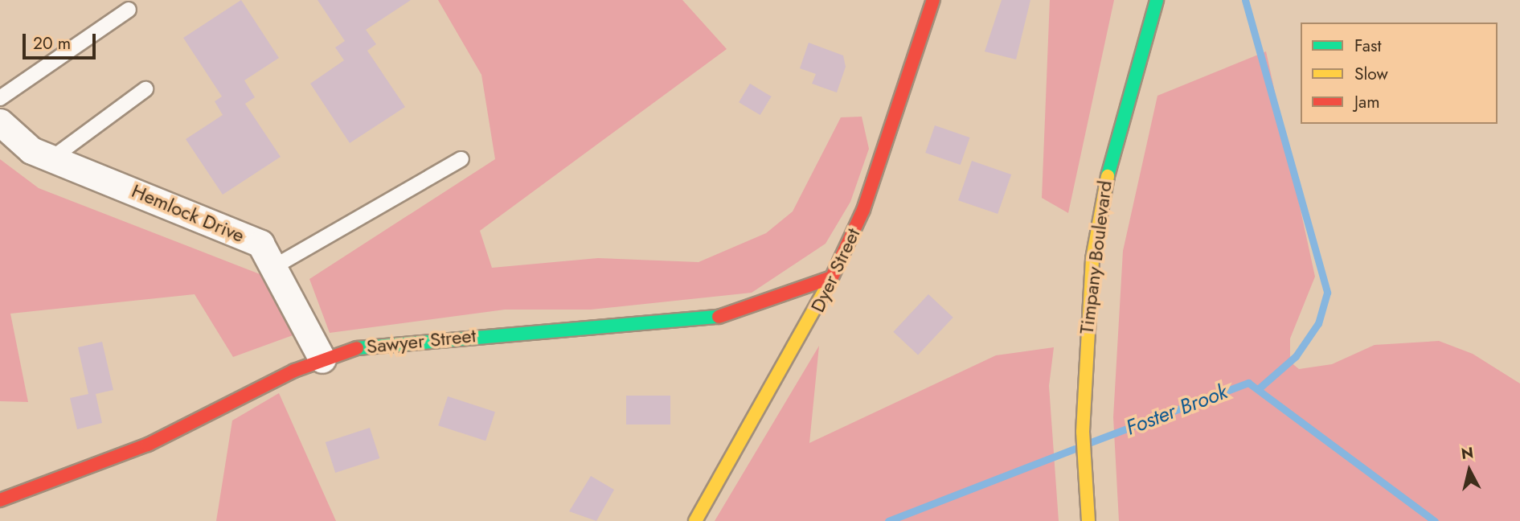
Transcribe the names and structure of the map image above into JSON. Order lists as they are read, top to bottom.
{
  "streets": {
    "street": [
      "Hemlock Drive",
      "Timpany Boulevard",
      "Dyer Street",
      "Sawyer Street"
    ]
  },
  "crossings": [
    ["Hemlock Drive", "Sawyer Street"],
    ["Dyer Street", "Sawyer Street"]
  ],
  "water": ["Foster Brook"],
  "legend": ["Fast", "Slow", "Jam"],
  "scale_bar": "20 m",
  "north": "top"
}
